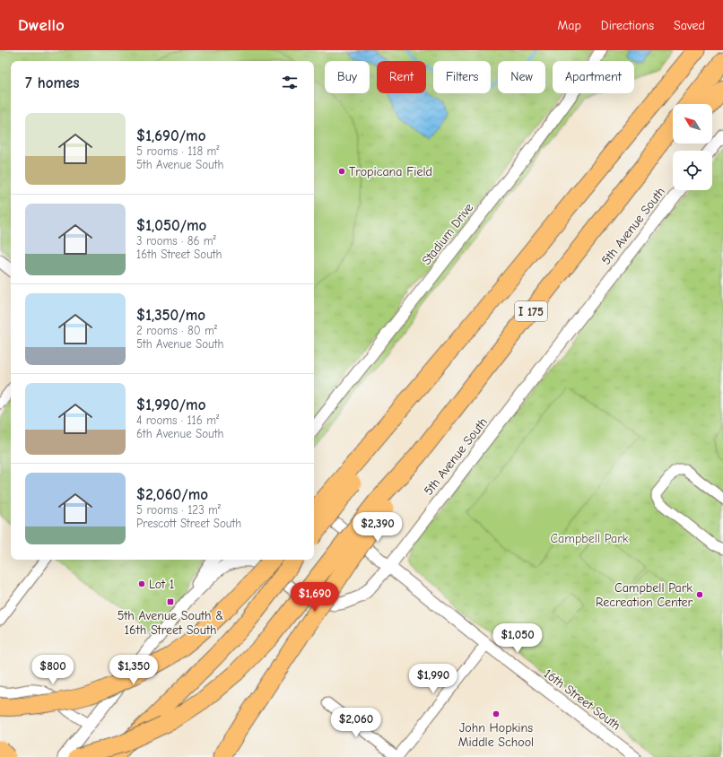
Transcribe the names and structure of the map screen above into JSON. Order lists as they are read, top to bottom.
{
  "streets": {
    "highway": ["I 175"],
    "street": ["5th Avenue South", "Stadium Drive", "16th Street South"]
  },
  "crossings": [
    ["5th Avenue South", "16th Street South"]
  ],
  "parks": ["Campbell Park"],
  "places": {
    "other": [
      "Tropicana Field",
      "Lot 1",
      "Campbell Park Recreation Center",
      "John Hopkins Middle School"
    ],
    "transit": ["5th Avenue South & 16th Street South"]
  },
  "north": "top left",
  "page": {
    "header": "Dwello",
    "nav": ["Map", "Directions", "Saved"],
    "chip": [
      "Buy",
      "Rent",
      "Filters",
      "New",
      "Apartment"
    ],
    "heading": "7 homes",
    "list": [
      {
        "name": "$1,690/mo",
        "note": "5 rooms · 118 m² · 5th Avenue South"
      },
      {
        "name": "$1,050/mo",
        "note": "3 rooms · 86 m² · 16th Street South"
      },
      {
        "name": "$1,350/mo",
        "note": "2 rooms · 80 m² · 5th Avenue South"
      },
      {
        "name": "$1,990/mo",
        "note": "4 rooms · 116 m² · 6th Avenue South"
      },
      {
        "name": "$2,060/mo",
        "note": "5 rooms · 123 m² · Prescott Street South"
      }
    ],
    "price": [
      "$2,390",
      "$1,690",
      "$1,050",
      "$800",
      "$1,350",
      "$1,990",
      "$2,060"
    ]
  }
}
